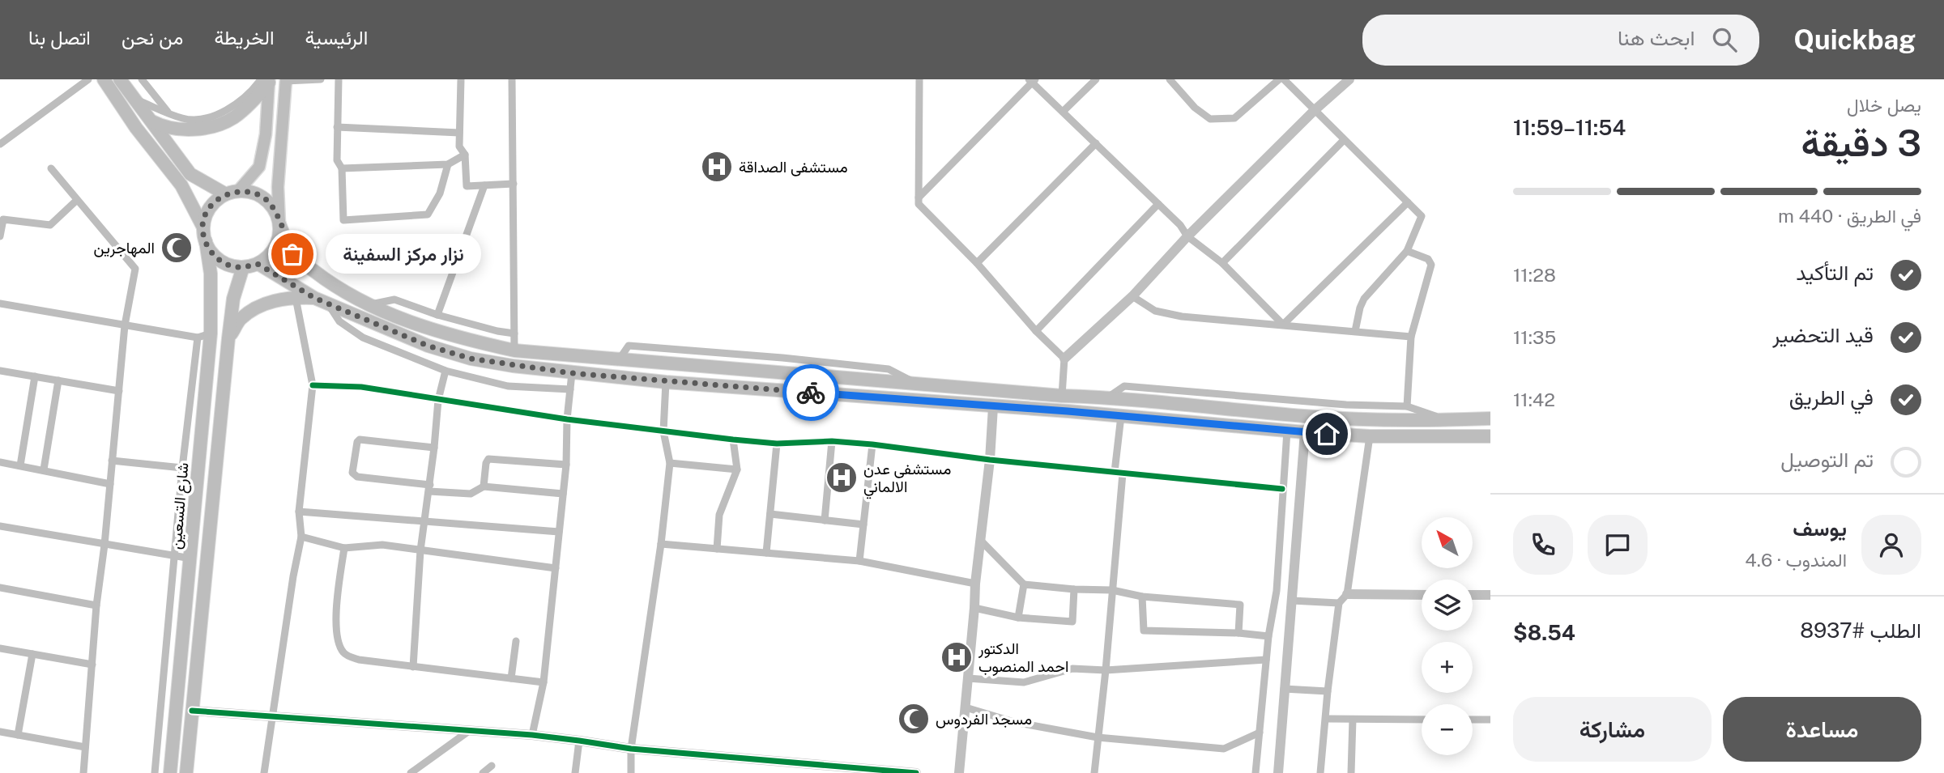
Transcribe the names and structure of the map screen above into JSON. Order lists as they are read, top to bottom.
{
  "streets": {
    "highway": ["شارع التسعين"]
  },
  "places": {
    "hospital": ["مستشفى الصداقة", "مستشفى عدن الالماني", "الدكتور احمد المنصوب"],
    "mosque": ["المهاجرين", "مسجد الفردوس"],
    "other": ["نزار مركز السفينة"]
  },
  "north": "top left",
  "page": {
    "header": "Quickbag",
    "search": "ابحث هنا",
    "nav": [
      "الرئيسية",
      "الخريطة",
      "من نحن",
      "اتصل بنا"
    ],
    "heading": ["3 دقيقة", "يصل خلال", "11:54–11:59"],
    "panel": [
      "يوسف",
      "المندوب · 4.6",
      "الطلب #8937",
      "$8.54"
    ],
    "bar": "في الطريق · 440 m",
    "bubble": "نزار مركز السفينة",
    "list": [
      ["تم التأكيد", "11:28"],
      ["قيد التحضير", "11:35"],
      ["في الطريق", "11:42"],
      "تم التوصيل"
    ],
    "map_buttons": ["+", "−"],
    "buttons": ["مساعدة", "مشاركة"]
  }
}
